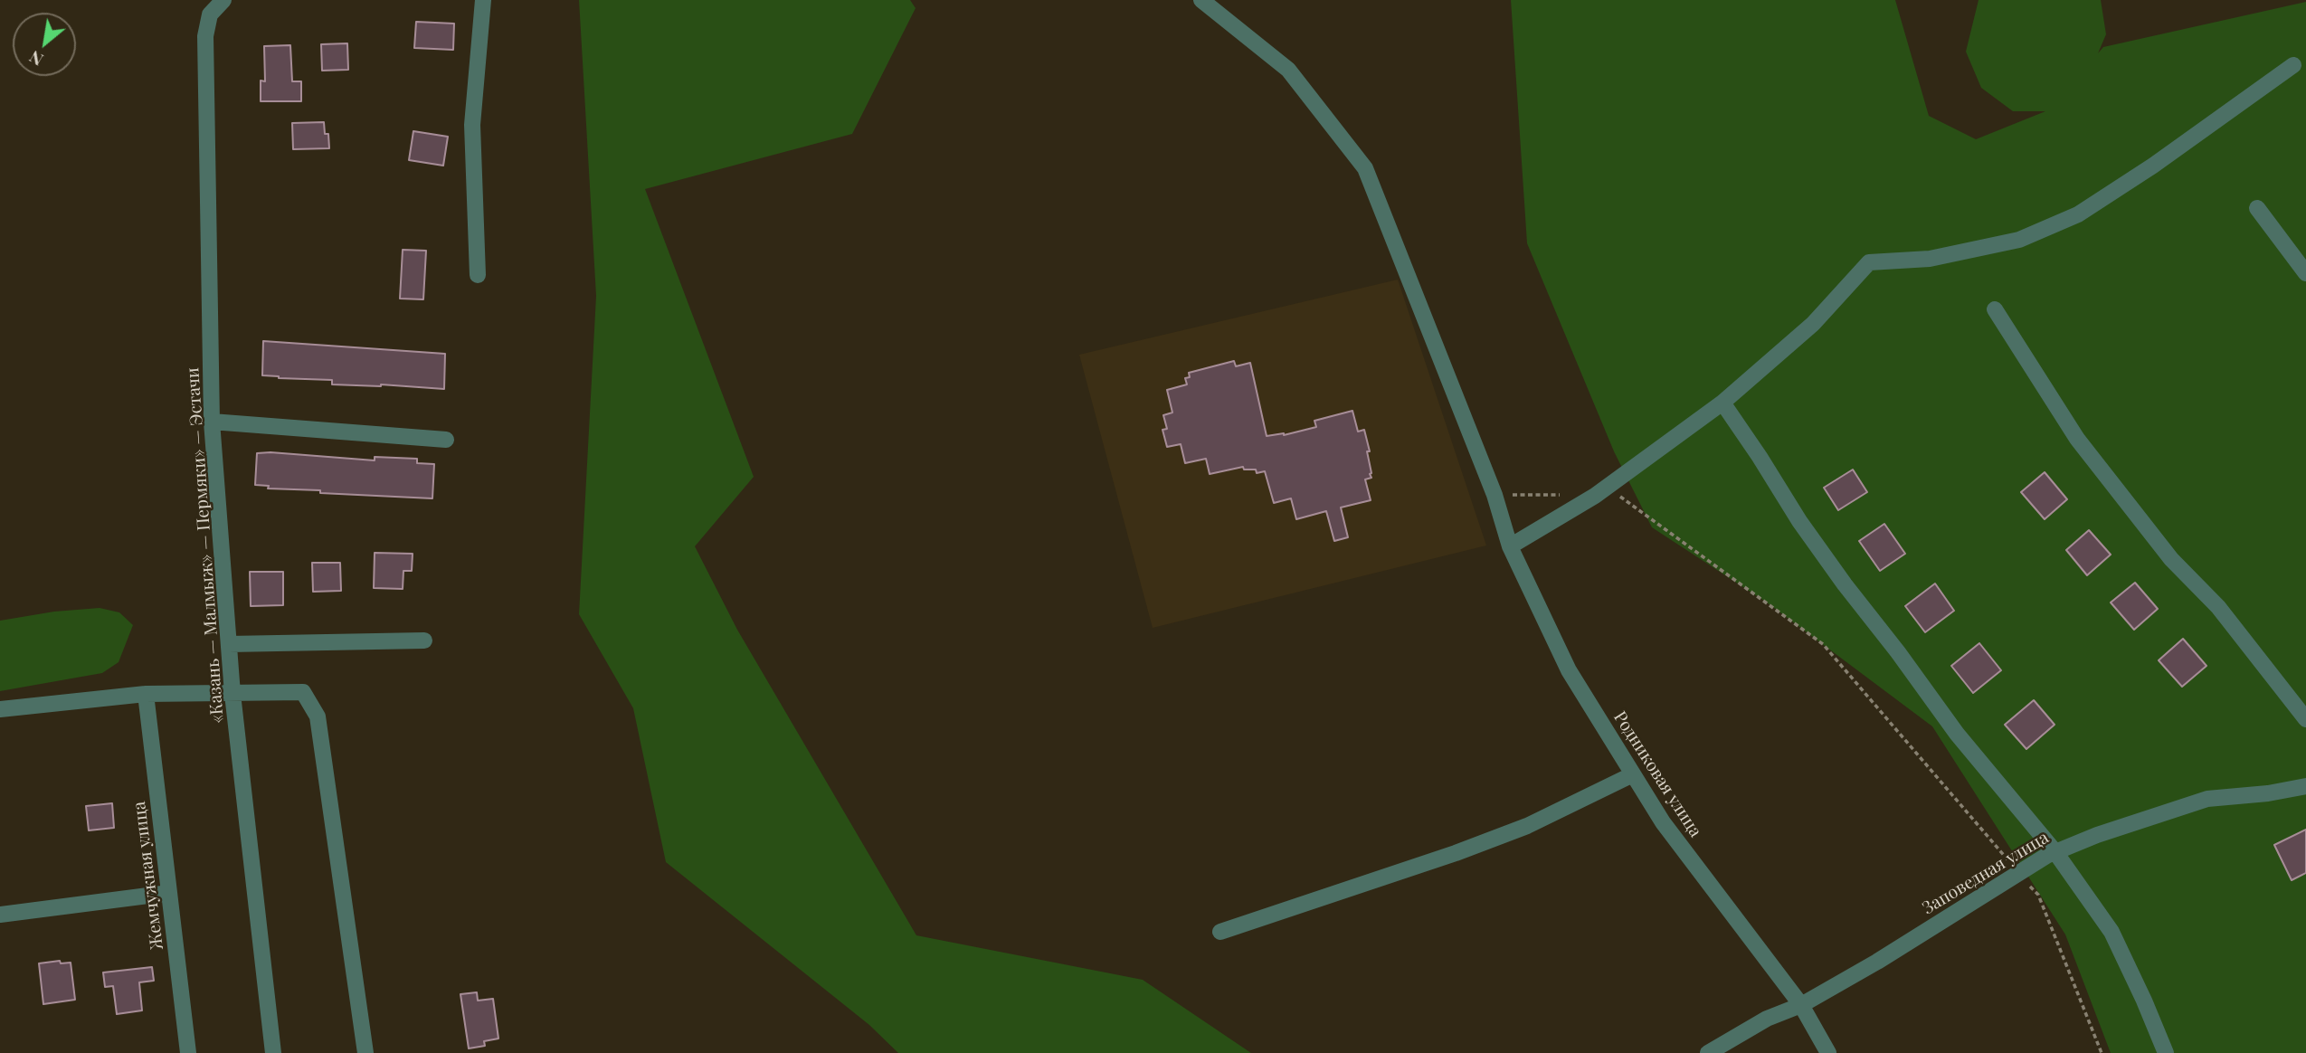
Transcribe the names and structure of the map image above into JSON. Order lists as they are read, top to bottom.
{
  "streets": {
    "street": [
      "«Казань — Малмыж» — Пермяки» — Эстачи",
      "Родниковая улица",
      "Заповедная улица",
      "Жемчужная улица"
    ]
  },
  "crossings": [
    ["Родниковая улица", "Заповедная улица"]
  ],
  "north": "bottom left"
}
